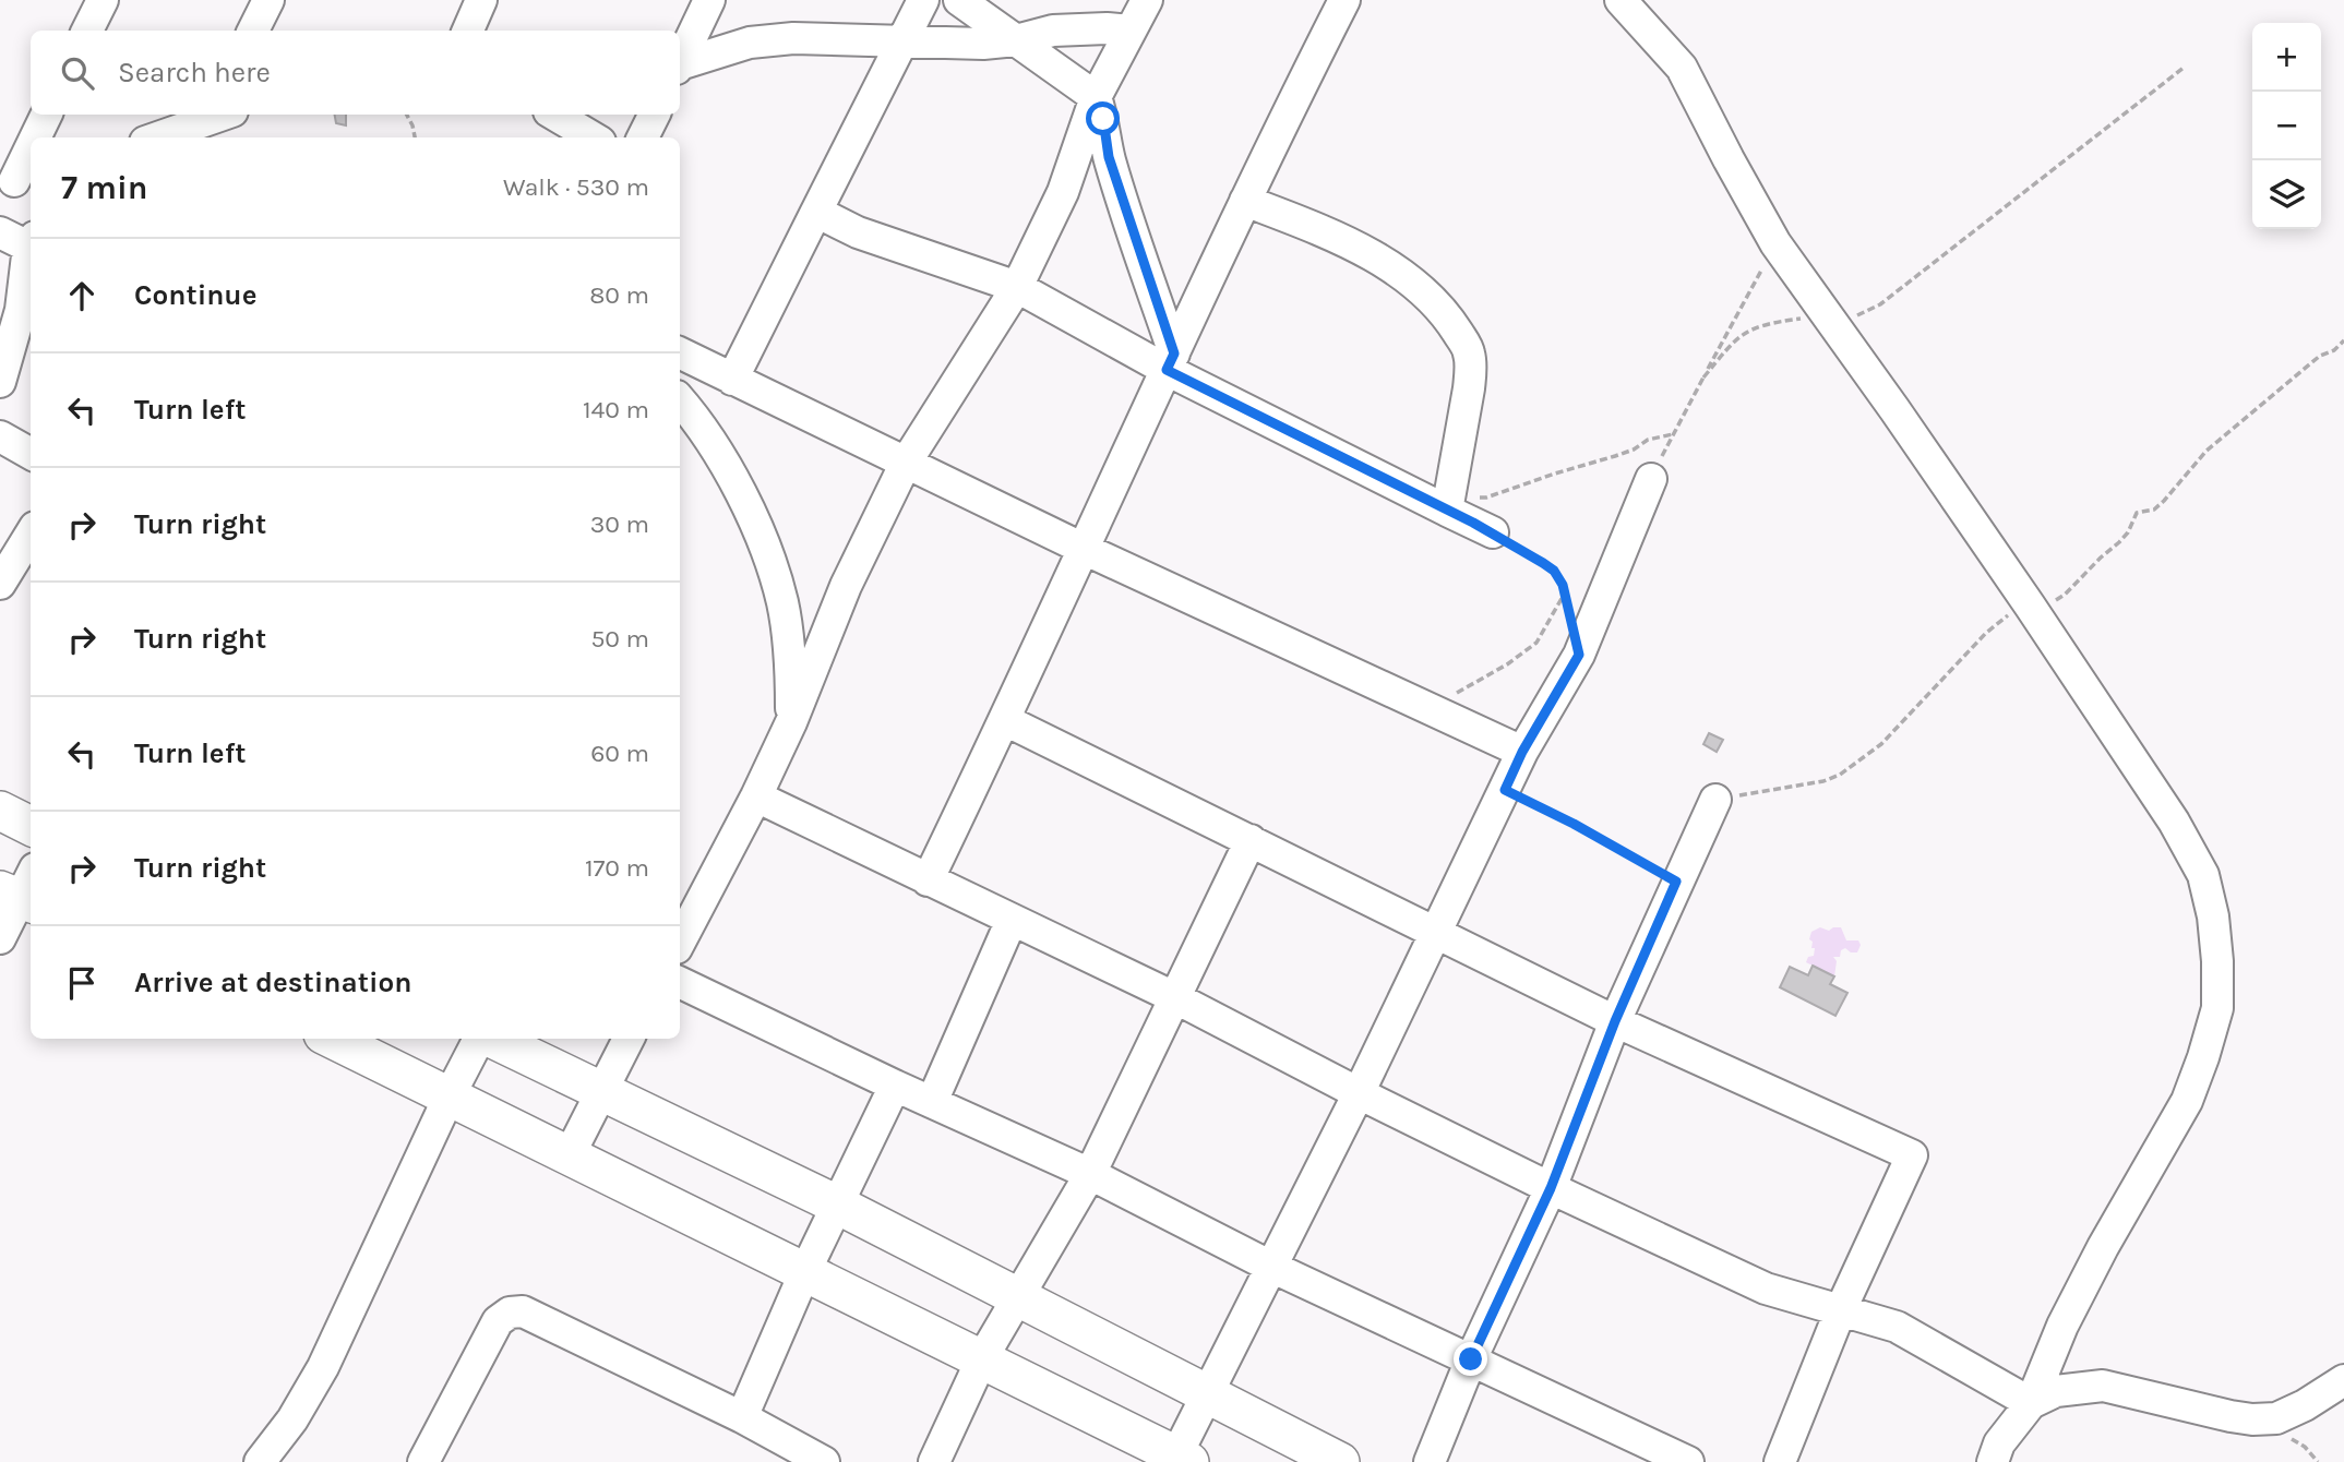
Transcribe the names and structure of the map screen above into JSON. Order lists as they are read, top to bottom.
{
  "page": {
    "map_buttons": ["+", "−"],
    "search": "Search here",
    "heading": ["7 min", "Walk · 530 m"],
    "list": [
      ["Continue", "80 m"],
      ["Turn left", "140 m"],
      ["Turn right", "30 m"],
      ["Turn right", "50 m"],
      ["Turn left", "60 m"],
      ["Turn right", "170 m"],
      "Arrive at destination"
    ]
  }
}
